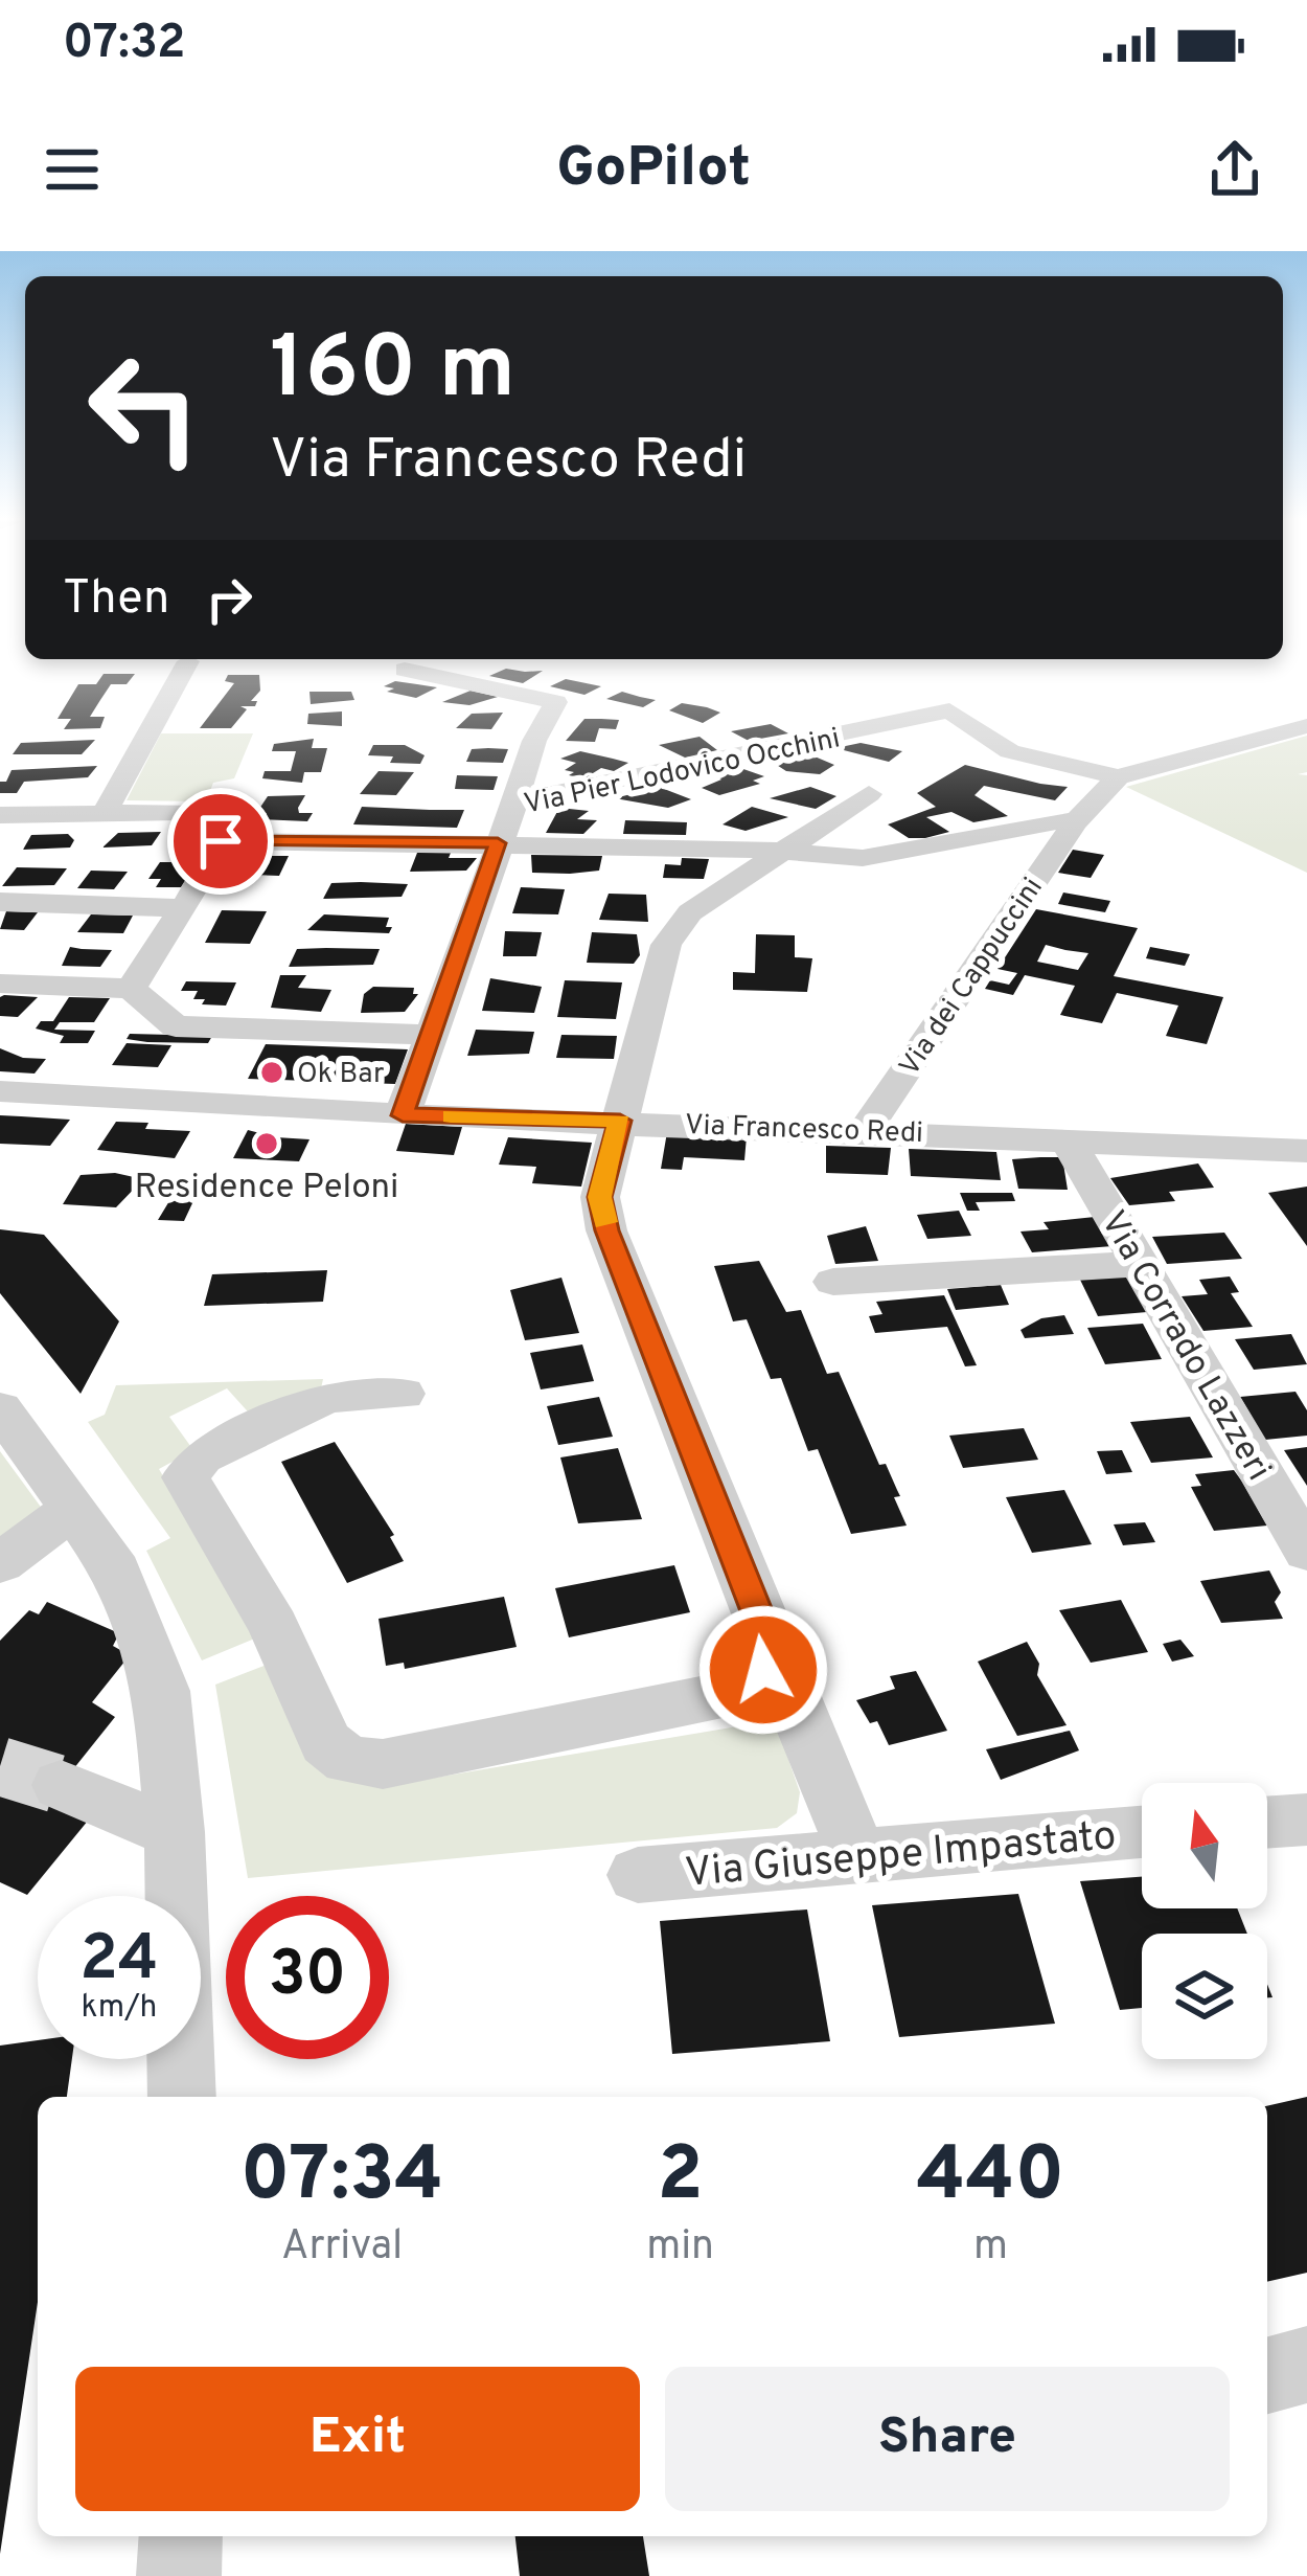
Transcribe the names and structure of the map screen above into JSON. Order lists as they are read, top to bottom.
{
  "streets": {
    "street": [
      "Via Pier Lodovico Occhini",
      "Via dei Cappuccini",
      "Via Francesco Redi",
      "Via Corrado Lazzeri",
      "Via Giuseppe Impastato"
    ]
  },
  "crossings": [
    ["Via Pier Lodovico Occhini", "Via dei Cappuccini"],
    ["Via Pier Lodovico Occhini", "Via Francesco Redi"],
    ["Via dei Cappuccini", "Via Francesco Redi"],
    ["Via Francesco Redi", "Via Corrado Lazzeri"]
  ],
  "places": ["Ok Bar", "Residence Peloni"],
  "north": "top",
  "page": {
    "status": "07:32",
    "header": "GoPilot",
    "turn": ["160 m", "Via Francesco Redi"],
    "then": "Then",
    "speed": "24 km/h",
    "limit": "30",
    "eta": [
      "07:34",
      "Arrival",
      "2",
      "min",
      "440",
      "m"
    ],
    "buttons": ["Exit", "Share"]
  }
}
